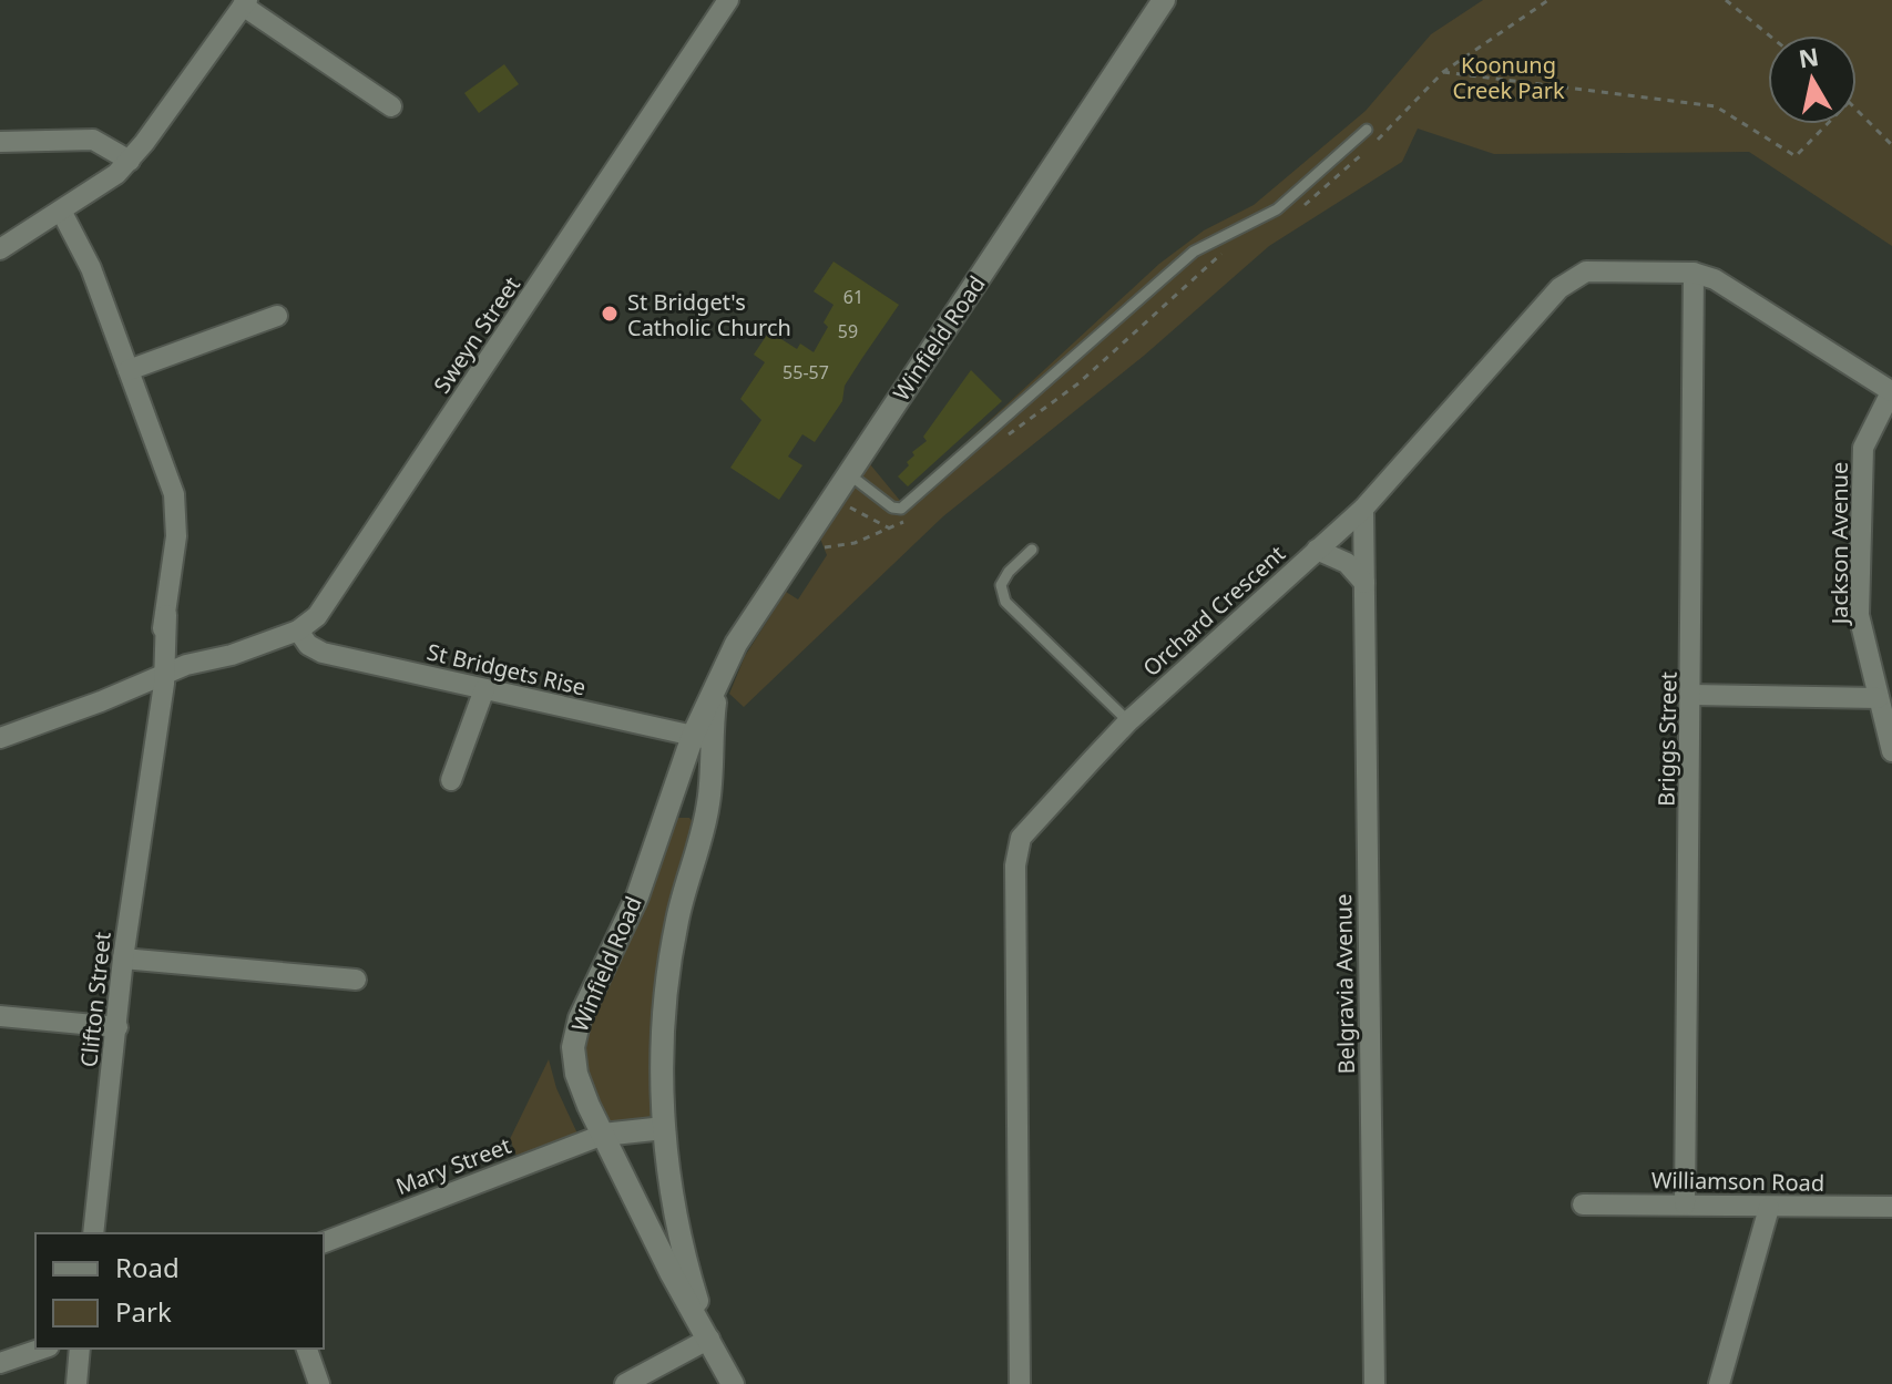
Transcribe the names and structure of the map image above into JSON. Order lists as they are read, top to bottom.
{
  "streets": {
    "street": [
      "Sweyn Street",
      "Winfield Road",
      "Jackson Avenue",
      "Orchard Crescent",
      "St Bridgets Rise",
      "Briggs Street",
      "Belgravia Avenue",
      "Clifton Street",
      "Mary Street",
      "Williamson Road"
    ]
  },
  "crossings": [
    ["Sweyn Street", "St Bridgets Rise"],
    ["Sweyn Street", "Clifton Street"],
    ["Winfield Road", "St Bridgets Rise"],
    ["Winfield Road", "Mary Street"],
    ["Jackson Avenue", "Orchard Crescent"],
    ["Orchard Crescent", "Briggs Street"],
    ["Orchard Crescent", "Belgravia Avenue"],
    ["Briggs Street", "Williamson Road"]
  ],
  "parks": ["Koonung Creek Park"],
  "places": ["St Bridget's Catholic Church"],
  "house_numbers": ["61", "59", "55-57"],
  "legend": ["Road", "Park"],
  "north": "top"
}
